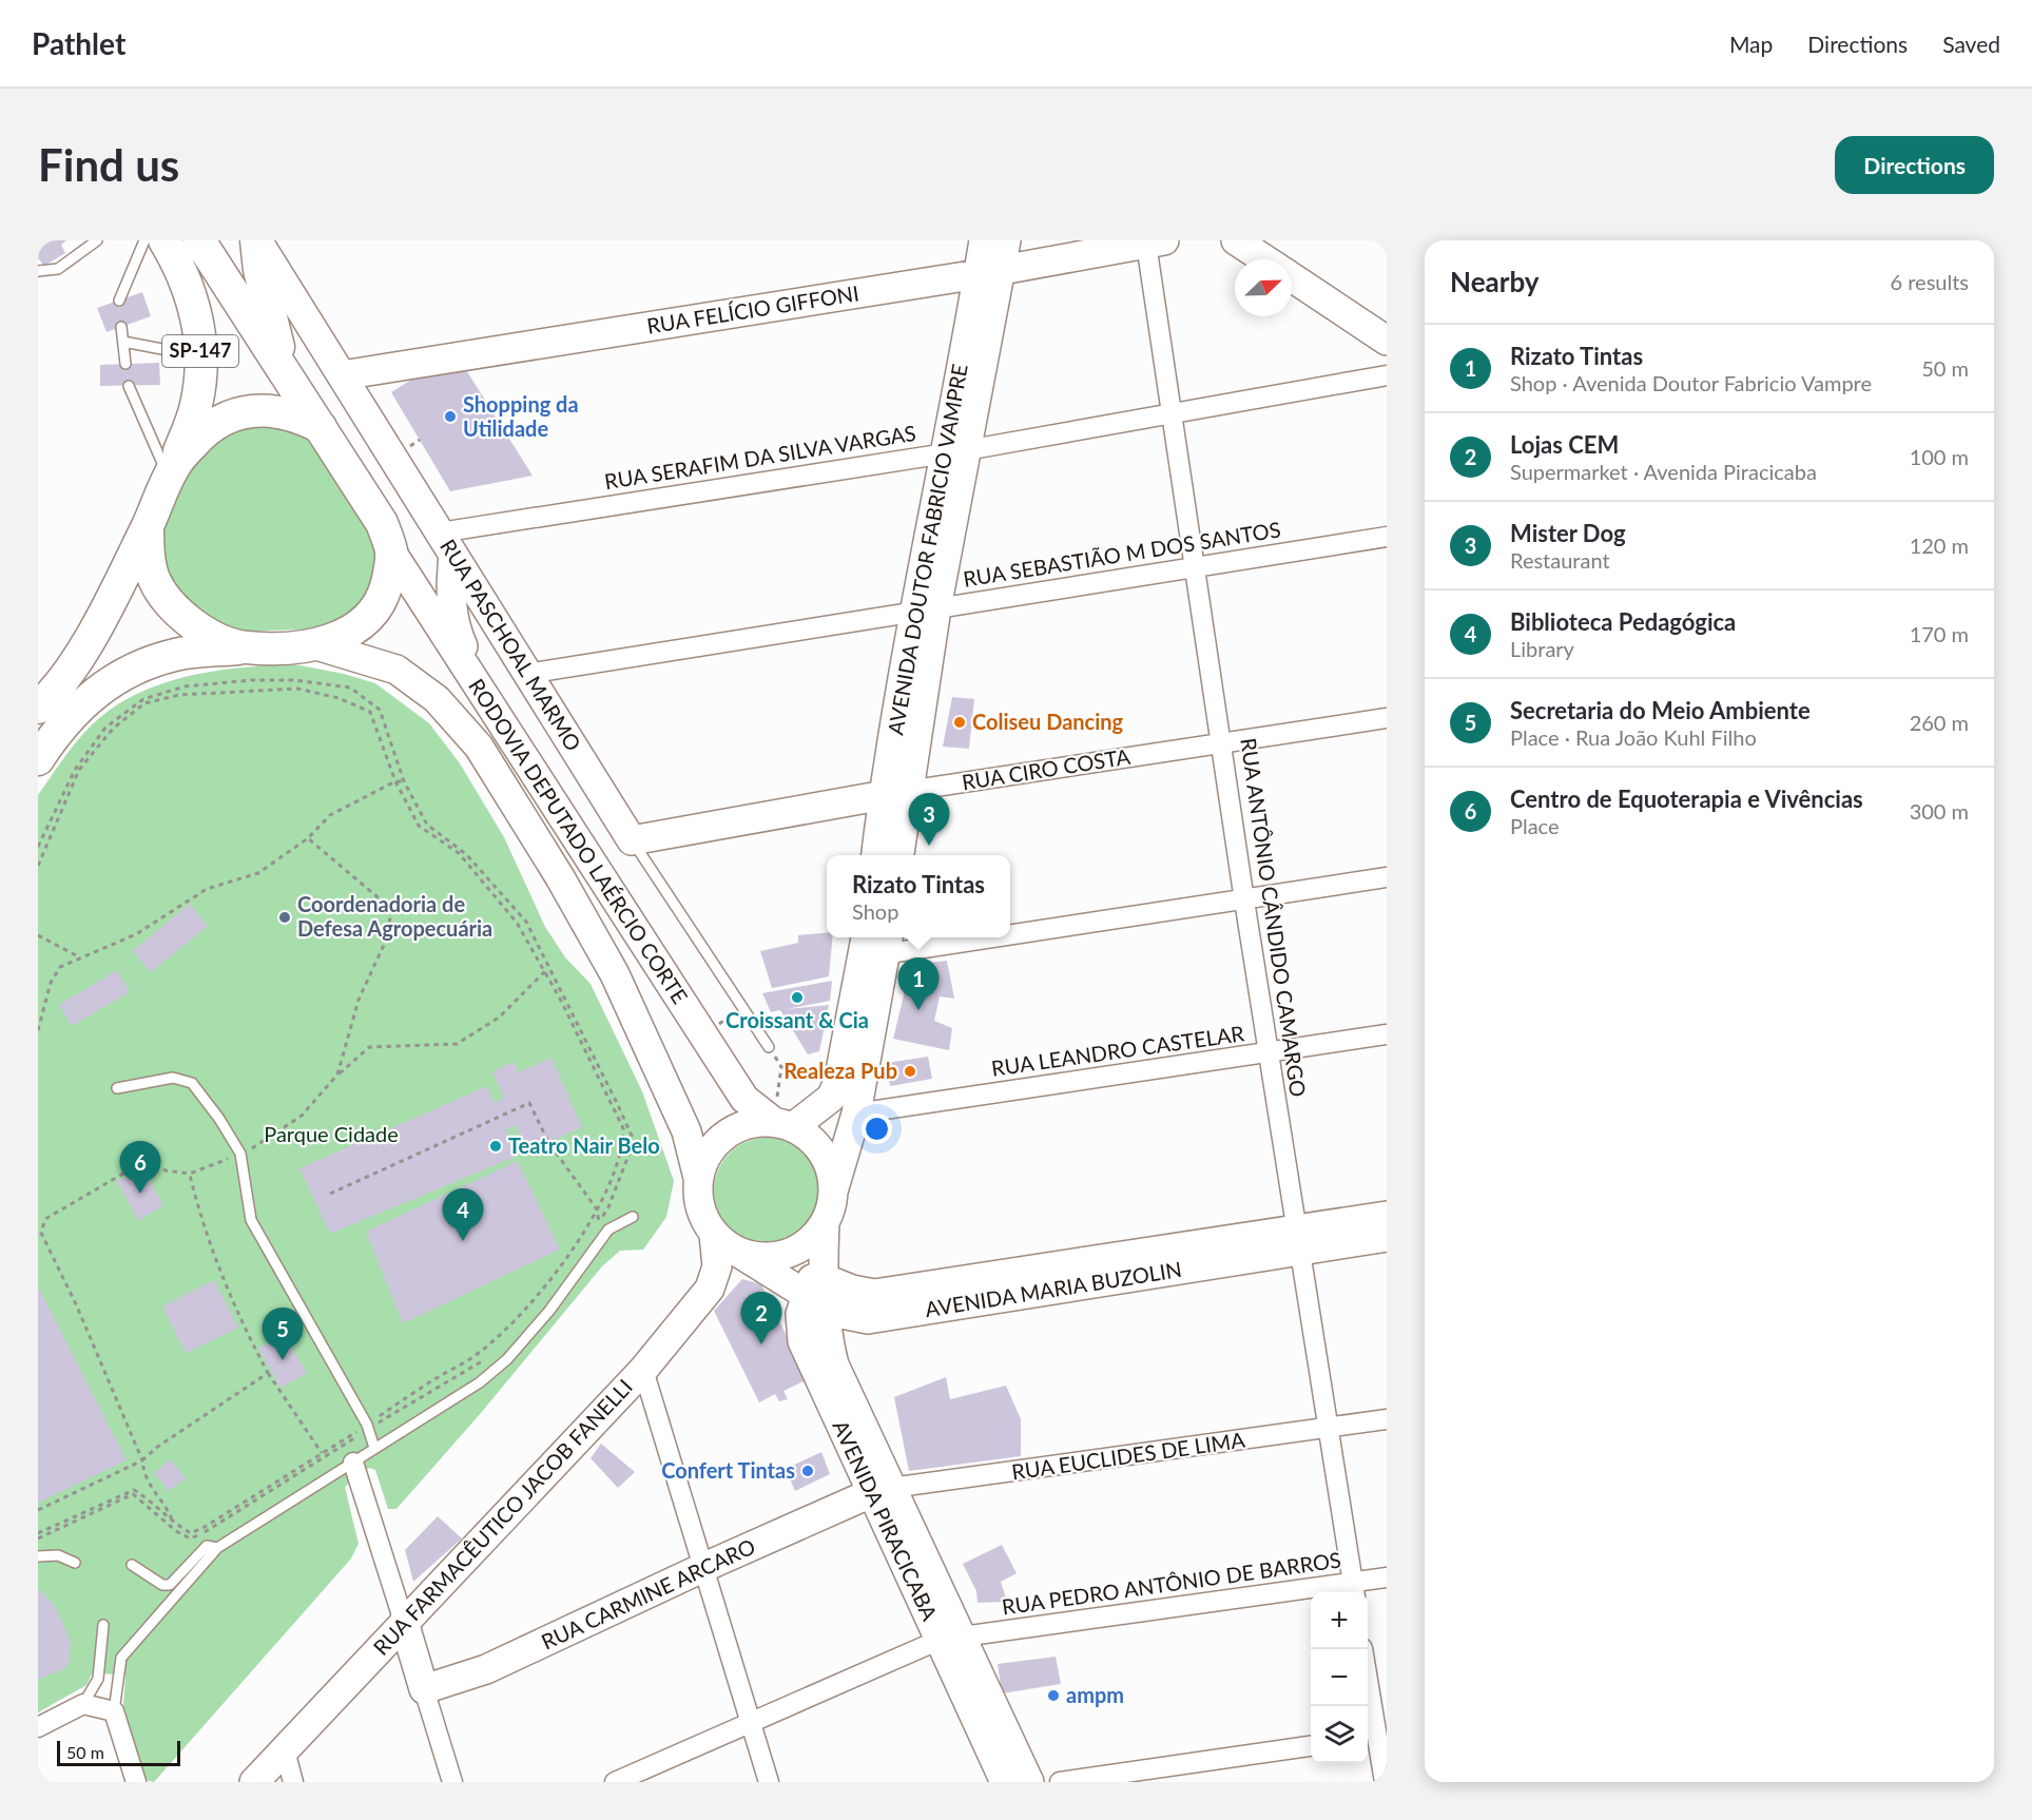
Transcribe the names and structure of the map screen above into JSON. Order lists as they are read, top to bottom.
{
  "streets": {
    "main road": [
      "RUA FELÍCIO GIFFONI",
      "SP-147",
      "AVENIDA DOUTOR FABRICIO VAMPRE",
      "RUA PASCHOAL MARMO",
      "RUA CIRO COSTA",
      "RODOVIA DEPUTADO LAÉRCIO CORTE",
      "AVENIDA MARIA BUZOLIN",
      "RUA FARMACÊUTICO JACOB FANELLI",
      "AVENIDA PIRACICABA",
      "RUA CARMINE ARCARO"
    ],
    "street": [
      "RUA SERAFIM DA SILVA VARGAS",
      "RUA SEBASTIÃO M DOS SANTOS",
      "RUA ANTÔNIO CÂNDIDO CAMARGO",
      "RUA LEANDRO CASTELAR",
      "RUA EUCLIDES DE LIMA",
      "RUA PEDRO ANTÔNIO DE BARROS"
    ]
  },
  "crossings": [
    ["RUA FELÍCIO GIFFONI", "AVENIDA DOUTOR FABRICIO VAMPRE"],
    ["RUA FELÍCIO GIFFONI", "RUA PASCHOAL MARMO"],
    ["RUA FELÍCIO GIFFONI", "RUA ANTÔNIO CÂNDIDO CAMARGO"],
    ["RUA SERAFIM DA SILVA VARGAS", "AVENIDA DOUTOR FABRICIO VAMPRE"],
    ["RUA SERAFIM DA SILVA VARGAS", "RUA PASCHOAL MARMO"],
    ["RUA SERAFIM DA SILVA VARGAS", "RUA ANTÔNIO CÂNDIDO CAMARGO"],
    ["AVENIDA DOUTOR FABRICIO VAMPRE", "RUA SEBASTIÃO M DOS SANTOS"],
    ["AVENIDA DOUTOR FABRICIO VAMPRE", "RUA CIRO COSTA"],
    ["RUA SEBASTIÃO M DOS SANTOS", "RUA PASCHOAL MARMO"],
    ["RUA SEBASTIÃO M DOS SANTOS", "RUA ANTÔNIO CÂNDIDO CAMARGO"],
    ["RUA PASCHOAL MARMO", "RUA CIRO COSTA"],
    ["RUA CIRO COSTA", "RUA ANTÔNIO CÂNDIDO CAMARGO"],
    ["RODOVIA DEPUTADO LAÉRCIO CORTE", "AVENIDA MARIA BUZOLIN"],
    ["RODOVIA DEPUTADO LAÉRCIO CORTE", "RUA FARMACÊUTICO JACOB FANELLI"],
    ["RODOVIA DEPUTADO LAÉRCIO CORTE", "AVENIDA PIRACICABA"],
    ["RUA ANTÔNIO CÂNDIDO CAMARGO", "RUA LEANDRO CASTELAR"],
    ["RUA ANTÔNIO CÂNDIDO CAMARGO", "AVENIDA MARIA BUZOLIN"],
    ["RUA ANTÔNIO CÂNDIDO CAMARGO", "RUA EUCLIDES DE LIMA"],
    ["RUA ANTÔNIO CÂNDIDO CAMARGO", "RUA PEDRO ANTÔNIO DE BARROS"],
    ["AVENIDA MARIA BUZOLIN", "RUA FARMACÊUTICO JACOB FANELLI"],
    ["AVENIDA MARIA BUZOLIN", "AVENIDA PIRACICABA"],
    ["RUA EUCLIDES DE LIMA", "AVENIDA PIRACICABA"],
    ["RUA EUCLIDES DE LIMA", "RUA CARMINE ARCARO"],
    ["RUA FARMACÊUTICO JACOB FANELLI", "AVENIDA PIRACICABA"],
    ["AVENIDA PIRACICABA", "RUA PEDRO ANTÔNIO DE BARROS"],
    ["AVENIDA PIRACICABA", "RUA CARMINE ARCARO"]
  ],
  "parks": ["Parque Cidade"],
  "places": [
    "Shopping da Utilidade",
    "Coliseu Dancing",
    "Coordenadoria de Defesa Agropecuária",
    "Croissant & Cia",
    "Realeza Pub",
    "Teatro Nair Belo",
    "Confert Tintas",
    "ampm"
  ],
  "scale_bar": "50 m",
  "north": "top right",
  "page": {
    "header": "Pathlet",
    "nav": ["Map", "Directions", "Saved"],
    "buttons": "Directions",
    "title": "Find us",
    "heading": ["Nearby", "6 results"],
    "list": [
      {
        "mark": "1",
        "name": "Rizato Tintas",
        "note": "Shop · Avenida Doutor Fabricio Vampre",
        "value": "50 m"
      },
      {
        "mark": "2",
        "name": "Lojas CEM",
        "note": "Supermarket · Avenida Piracicaba",
        "value": "100 m"
      },
      {
        "mark": "3",
        "name": "Mister Dog",
        "note": "Restaurant",
        "value": "120 m"
      },
      {
        "mark": "4",
        "name": "Biblioteca Pedagógica",
        "note": "Library",
        "value": "170 m"
      },
      {
        "mark": "5",
        "name": "Secretaria do Meio Ambiente",
        "note": "Place · Rua João Kuhl Filho",
        "value": "260 m"
      },
      {
        "mark": "6",
        "name": "Centro de Equoterapia e Vivências",
        "note": "Place",
        "value": "300 m"
      }
    ],
    "pins": [
      "3",
      "1",
      "6",
      "4",
      "2",
      "5"
    ],
    "popup": ["Rizato Tintas", "Shop"],
    "map_buttons": ["+", "−"],
    "scale": "50 m"
  }
}
